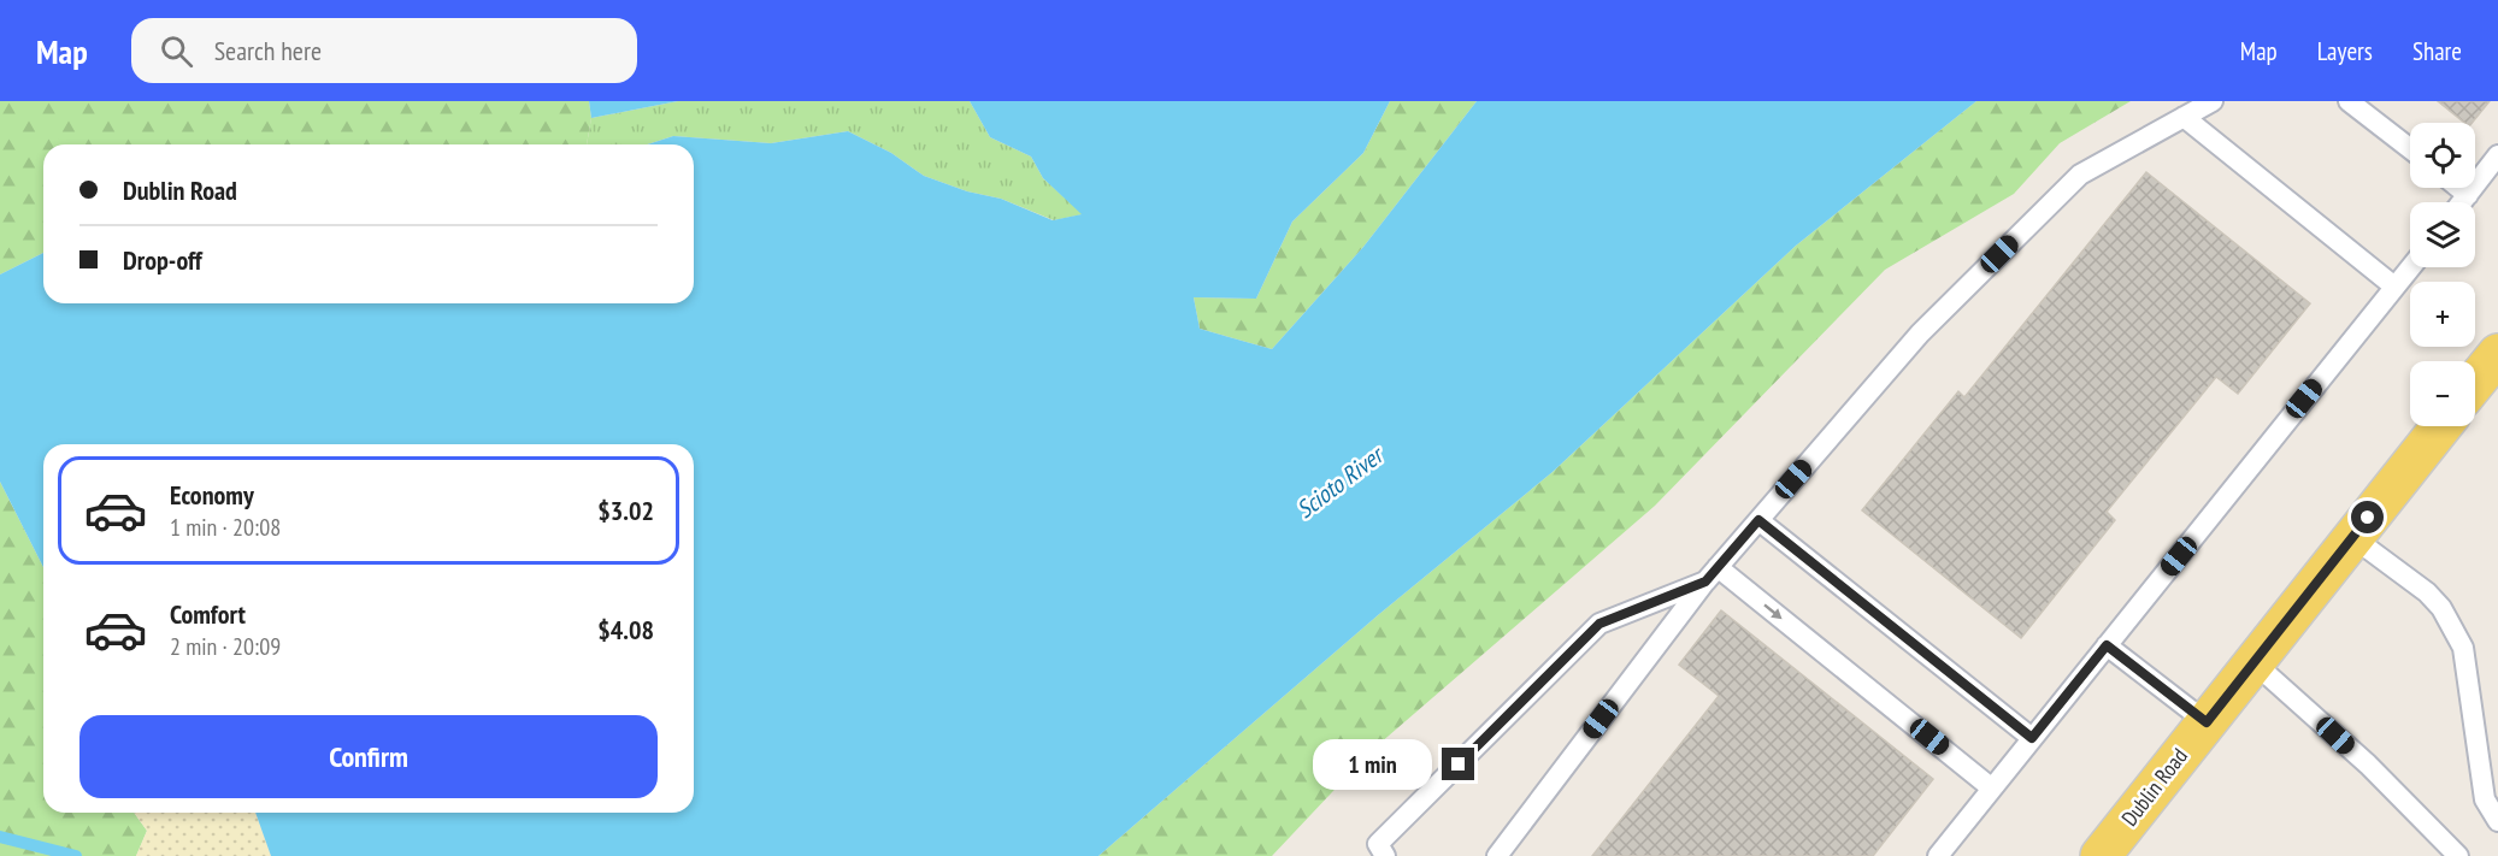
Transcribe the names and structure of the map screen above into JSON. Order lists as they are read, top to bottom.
{
  "streets": {
    "main road": ["Dublin Road"]
  },
  "water": ["Scioto River"],
  "page": {
    "header": "Map",
    "search": "Search here",
    "nav": ["Map", "Layers", "Share"],
    "map_buttons": ["+", "−"],
    "banner": ["Dublin Road", "Drop-off"],
    "list": [
      {
        "name": "Economy",
        "note": "1 min · 20:08",
        "value": "$3.02"
      },
      {
        "name": "Comfort",
        "note": "2 min · 20:09",
        "value": "$4.08"
      }
    ],
    "buttons": "Confirm",
    "bubble": "1 min"
  }
}
